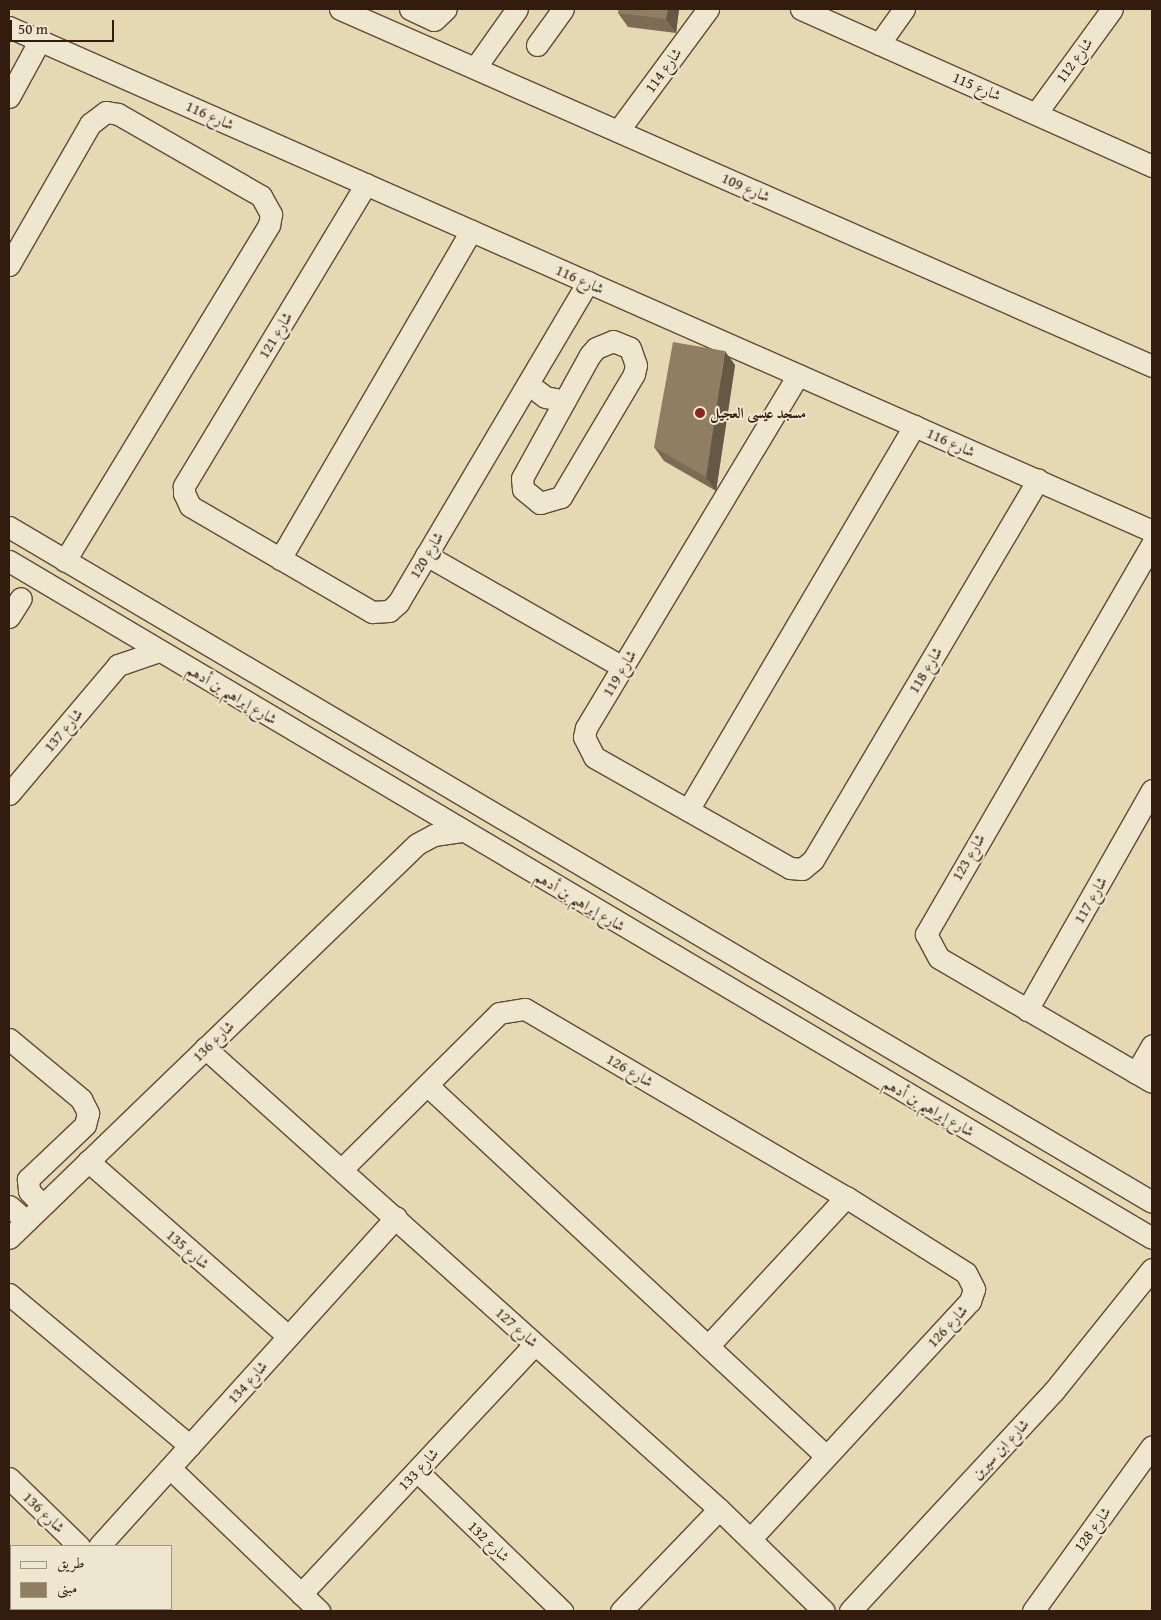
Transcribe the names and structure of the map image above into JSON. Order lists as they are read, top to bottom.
{
  "streets": {
    "street": [
      "شارع 112",
      "شارع 114",
      "شارع 115",
      "شارع 116",
      "شارع 109",
      "شارع 121",
      "شارع 120",
      "شارع 118",
      "شارع 119",
      "شارع إبراهيم بن أدهم",
      "شارع 137",
      "شارع 123",
      "شارع 117",
      "شارع 136",
      "شارع 126",
      "شارع 135",
      "شارع 127",
      "شارع 134",
      "شارع ابن سيرين",
      "شارع 133",
      "شارع 128",
      "شارع 132"
    ]
  },
  "crossings": [
    ["شارع 112", "شارع 115"],
    ["شارع 114", "شارع 109"],
    ["شارع 116", "شارع 121"],
    ["شارع 116", "شارع 120"],
    ["شارع 116", "شارع 118"],
    ["شارع 116", "شارع 119"],
    ["شارع 121", "شارع 120"],
    ["شارع 118", "شارع 119"],
    ["شارع إبراهيم بن أدهم", "شارع 136"],
    ["شارع إبراهيم بن أدهم", "شارع ابن سيرين"],
    ["شارع 123", "شارع 117"],
    ["شارع 136", "شارع 135"],
    ["شارع 136", "شارع 127"],
    ["شارع 126", "شارع 127"],
    ["شارع 135", "شارع 134"],
    ["شارع 127", "شارع 134"],
    ["شارع 127", "شارع 133"],
    ["شارع 133", "شارع 132"]
  ],
  "places": ["مسجد عيسى العجيل"],
  "legend": ["طريق", "مبنى"],
  "scale_bar": "50 m"
}
